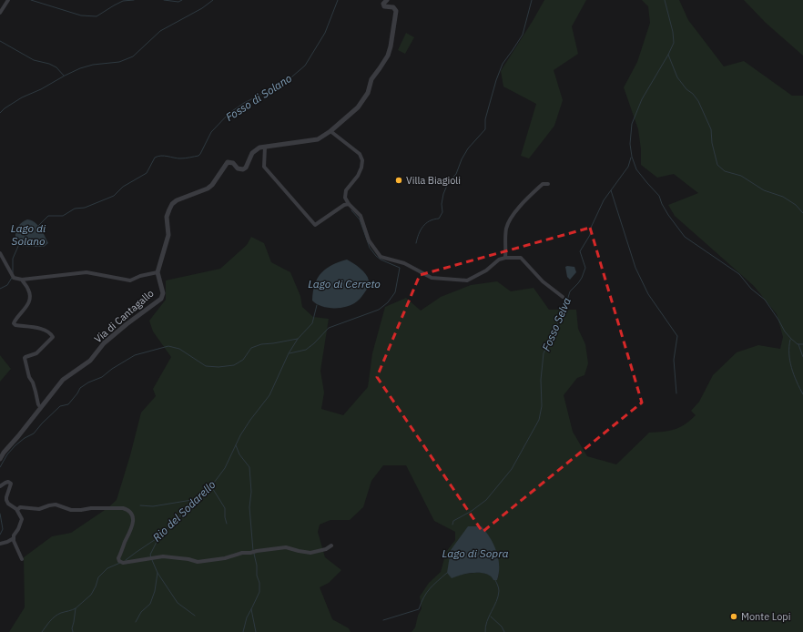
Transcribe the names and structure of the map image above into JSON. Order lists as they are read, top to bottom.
{
  "streets": {
    "street": ["Via di Cantagallo"]
  },
  "water": [
    "Fosso di Solano",
    "Lago di Solano",
    "Lago di Cerreto",
    "Fosso Selva",
    "Rio del Sodarello",
    "Lago di Sopra"
  ],
  "places": ["Villa Biagioli", "Monte Lopi"]
}
